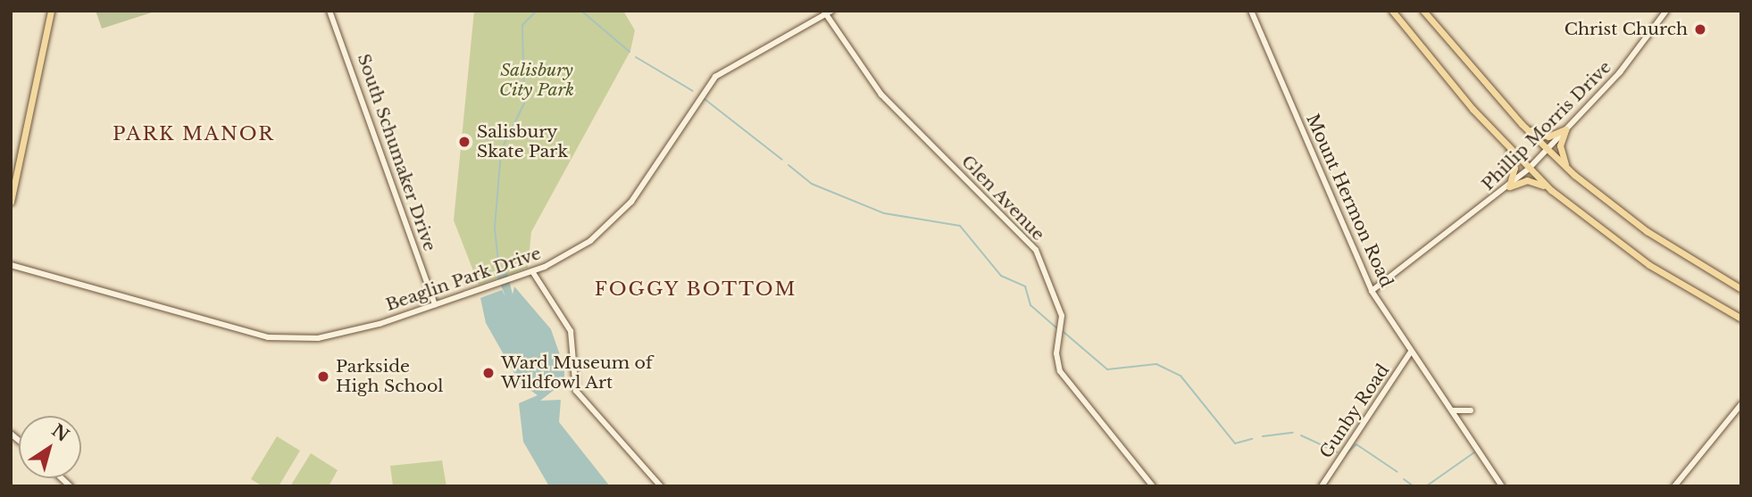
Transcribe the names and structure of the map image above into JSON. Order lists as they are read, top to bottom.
{
  "streets": {
    "street": [
      "Phillip Morris Drive",
      "South Schumaker Drive",
      "Glen Avenue",
      "Mount Hermon Road",
      "Beaglin Park Drive",
      "Gunby Road"
    ]
  },
  "crossings": [
    ["Phillip Morris Drive", "Mount Hermon Road"],
    ["South Schumaker Drive", "Beaglin Park Drive"],
    ["Glen Avenue", "Beaglin Park Drive"],
    ["Mount Hermon Road", "Gunby Road"]
  ],
  "districts": ["PARK MANOR", "FOGGY BOTTOM"],
  "parks": ["Salisbury City Park"],
  "places": [
    "Christ Church",
    "Salisbury Skate Park",
    "Ward Museum of Wildfowl Art",
    "Parkside High School"
  ],
  "north": "top right"
}
